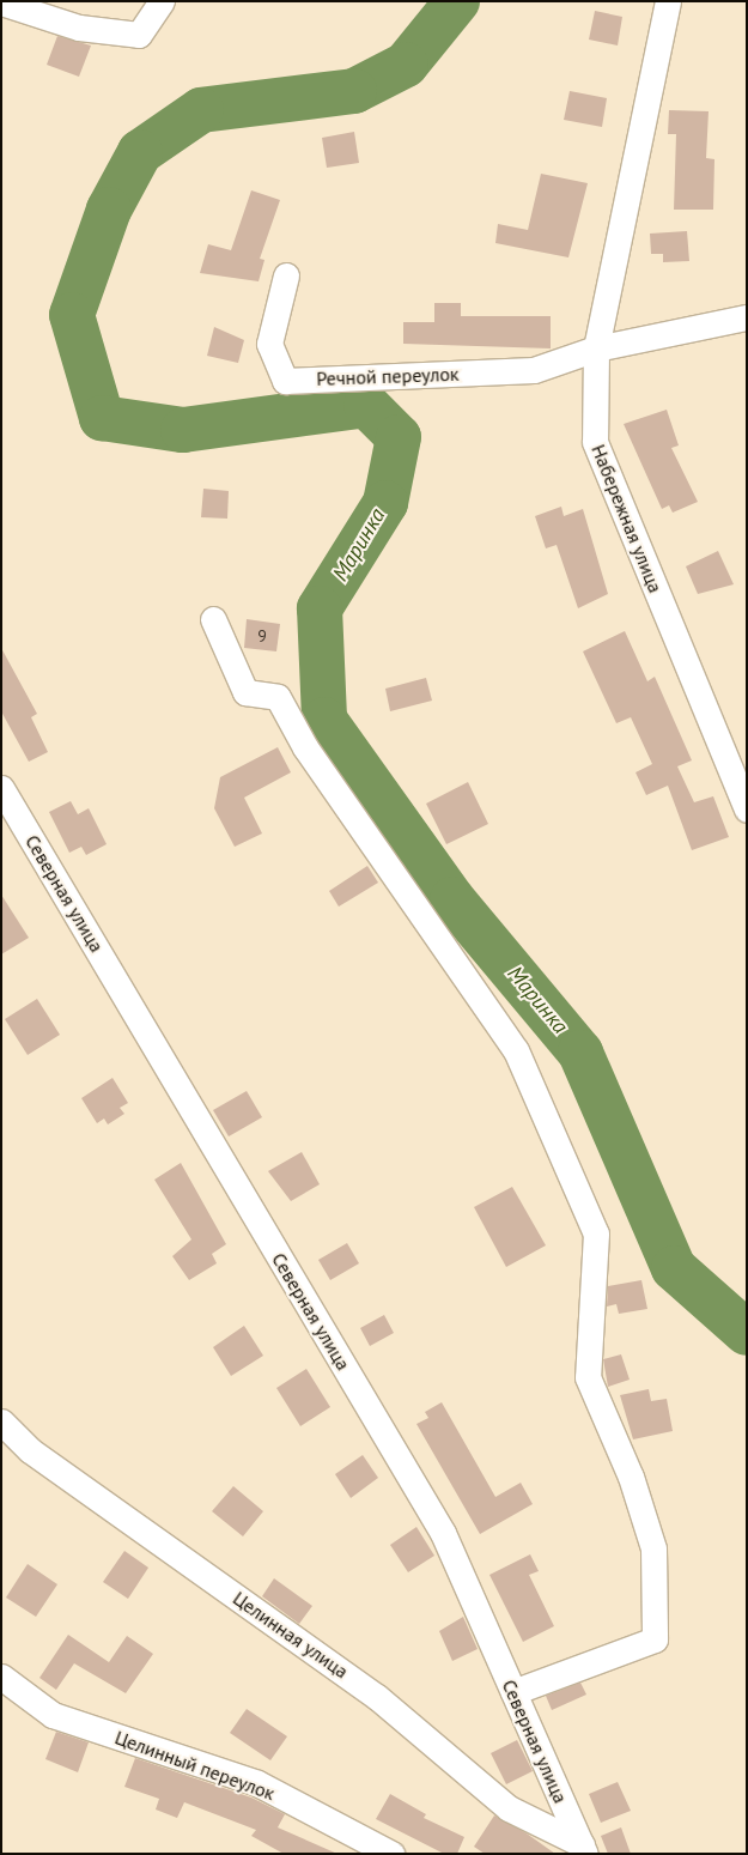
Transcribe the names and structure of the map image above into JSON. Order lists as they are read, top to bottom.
{
  "streets": {
    "street": [
      "Речной переулок",
      "Набережная улица",
      "Северная улица",
      "Целинная улица",
      "Целинный переулок"
    ]
  },
  "crossings": [
    ["Речной переулок", "Набережная улица"],
    ["Северная улица", "Целинная улица"]
  ],
  "water": ["Маринка"],
  "house_numbers": ["9"]
}
